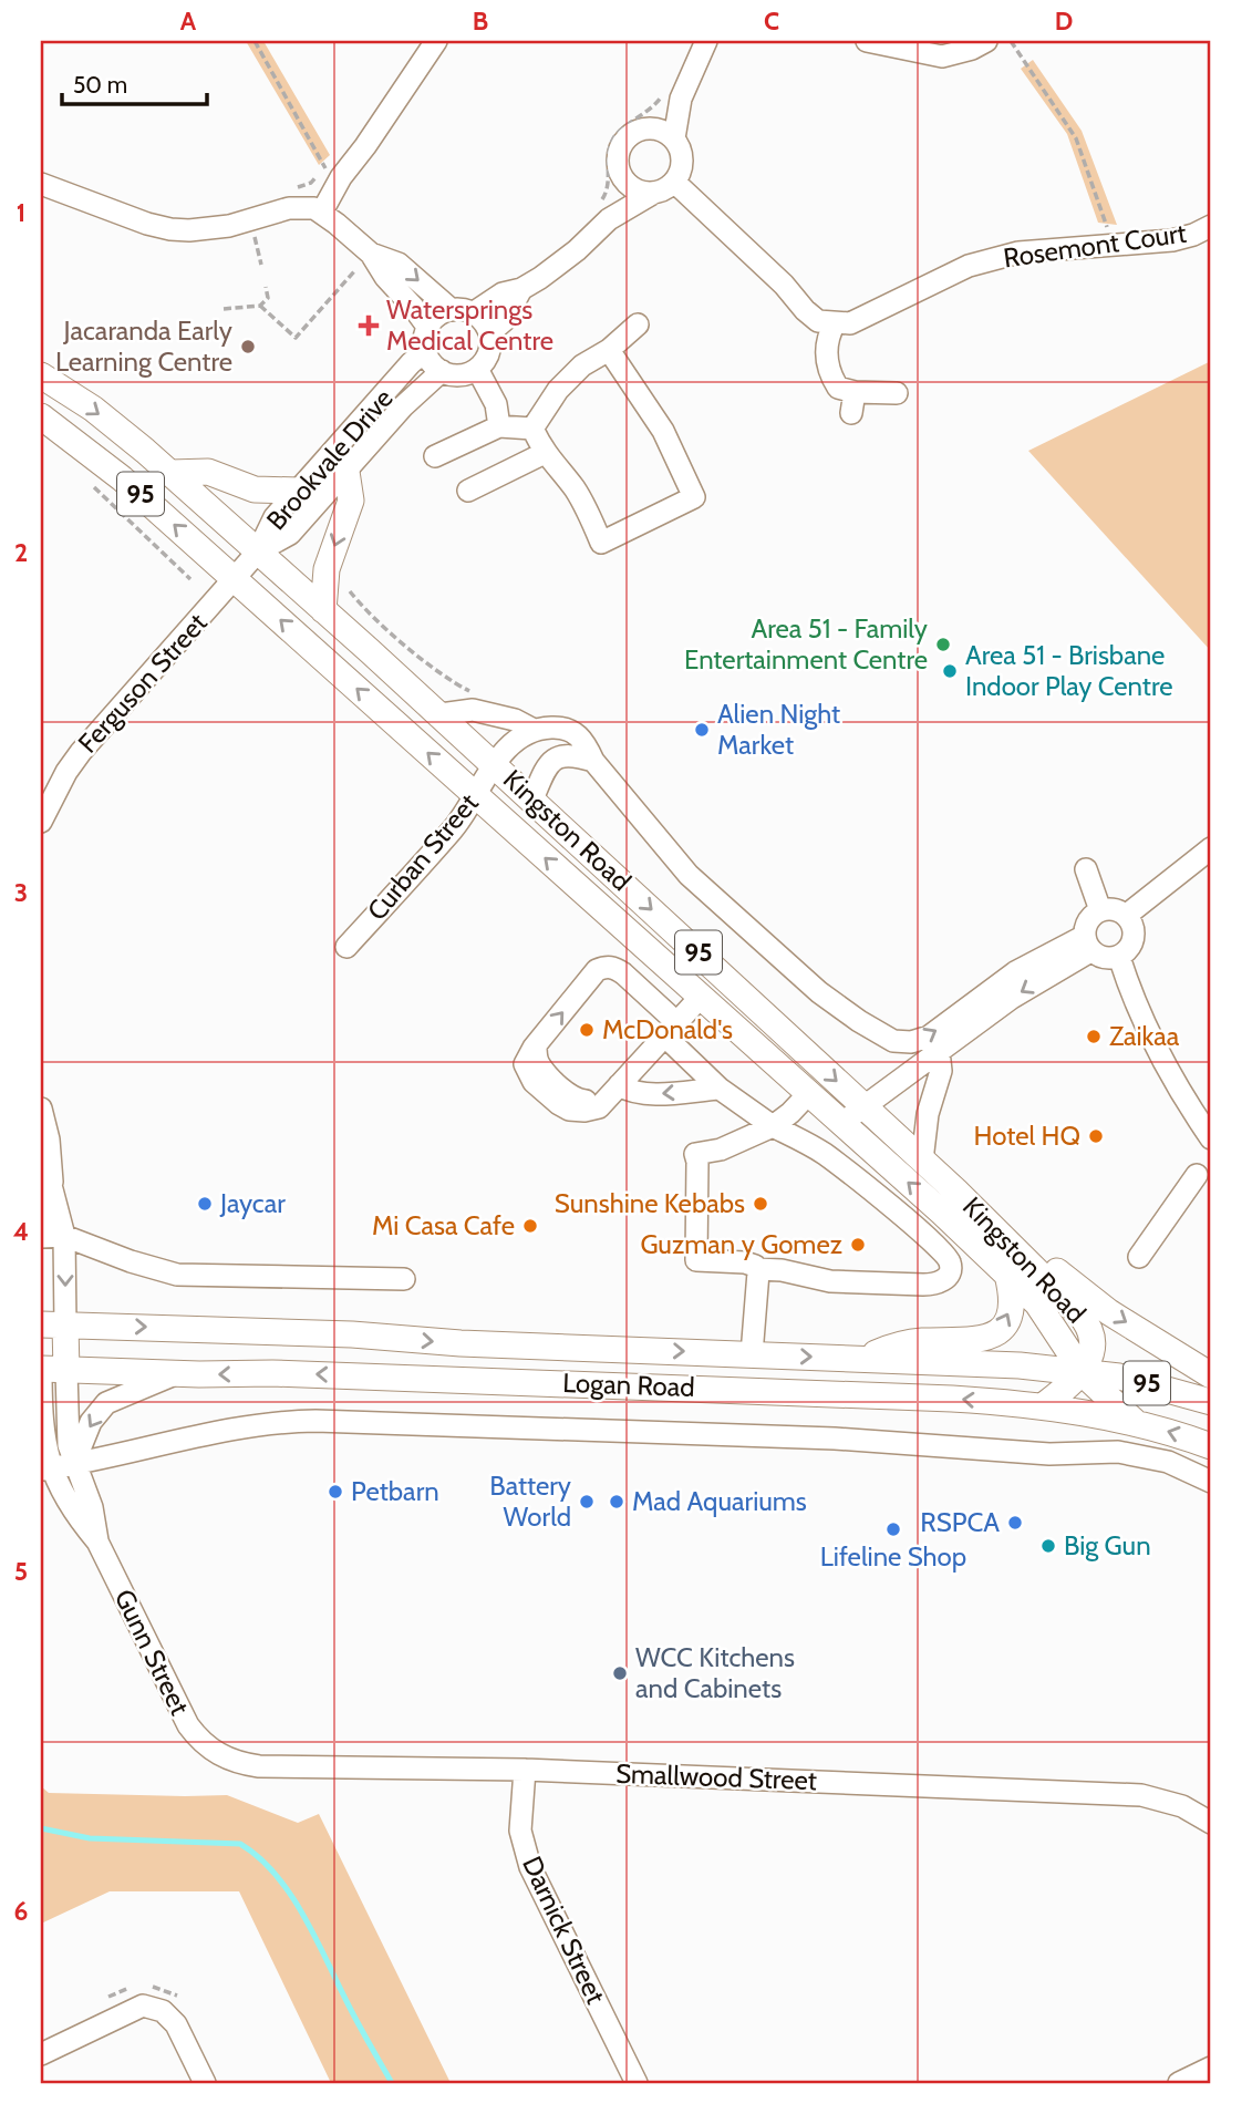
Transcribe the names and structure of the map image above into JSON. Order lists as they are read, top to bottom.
{
  "streets": {
    "main road": ["95", "Kingston Road", "Logan Road"],
    "street": [
      "Rosemont Court",
      "Brookvale Drive",
      "Ferguson Street",
      "Curban Street",
      "Gunn Street",
      "Smallwood Street",
      "Darnick Street"
    ]
  },
  "crossings": [
    ["Brookvale Drive", "Ferguson Street"],
    ["Brookvale Drive", "Kingston Road"],
    ["95", "Kingston Road"],
    ["95", "Logan Road"],
    ["Ferguson Street", "Kingston Road"],
    ["Kingston Road", "Curban Street"],
    ["Kingston Road", "Logan Road"],
    ["Logan Road", "Gunn Street"],
    ["Gunn Street", "Smallwood Street"],
    ["Smallwood Street", "Darnick Street"]
  ],
  "places": {
    "health": ["Watersprings Medical Centre"],
    "other": [
      "Jacaranda Early Learning Centre",
      "Area 51 - Family Entertainment Centre",
      "Area 51 - Brisbane Indoor Play Centre",
      "Alien Night Market",
      "McDonald's",
      "Zaikaa",
      "Hotel HQ",
      "Jaycar",
      "Sunshine Kebabs",
      "Mi Casa Cafe",
      "Guzman y Gomez",
      "Petbarn",
      "Battery World",
      "Mad Aquariums",
      "RSPCA",
      "Lifeline Shop",
      "Big Gun",
      "WCC Kitchens and Cabinets"
    ]
  },
  "scale_bar": "50 m",
  "grid": {
    "columns": [
      "A",
      "B",
      "C",
      "D"
    ],
    "rows": [
      "1",
      "2",
      "3",
      "4",
      "5",
      "6"
    ]
  }
}
